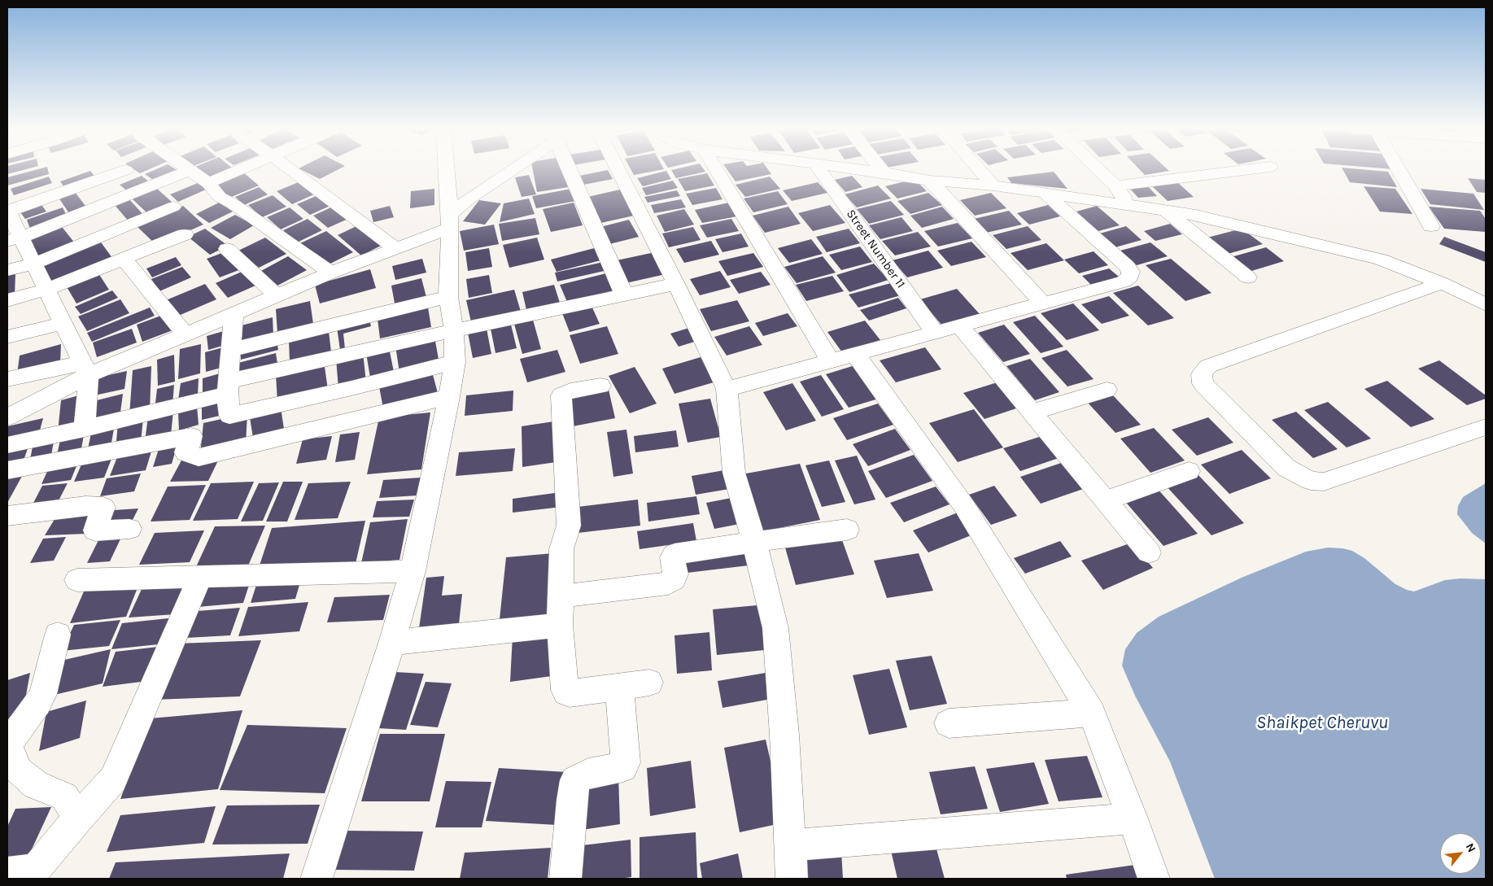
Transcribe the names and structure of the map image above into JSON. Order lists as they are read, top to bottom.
{
  "streets": {
    "street": ["Street Number 11"]
  },
  "water": ["Shaikpet Cheruvu"],
  "north": "top right"
}
